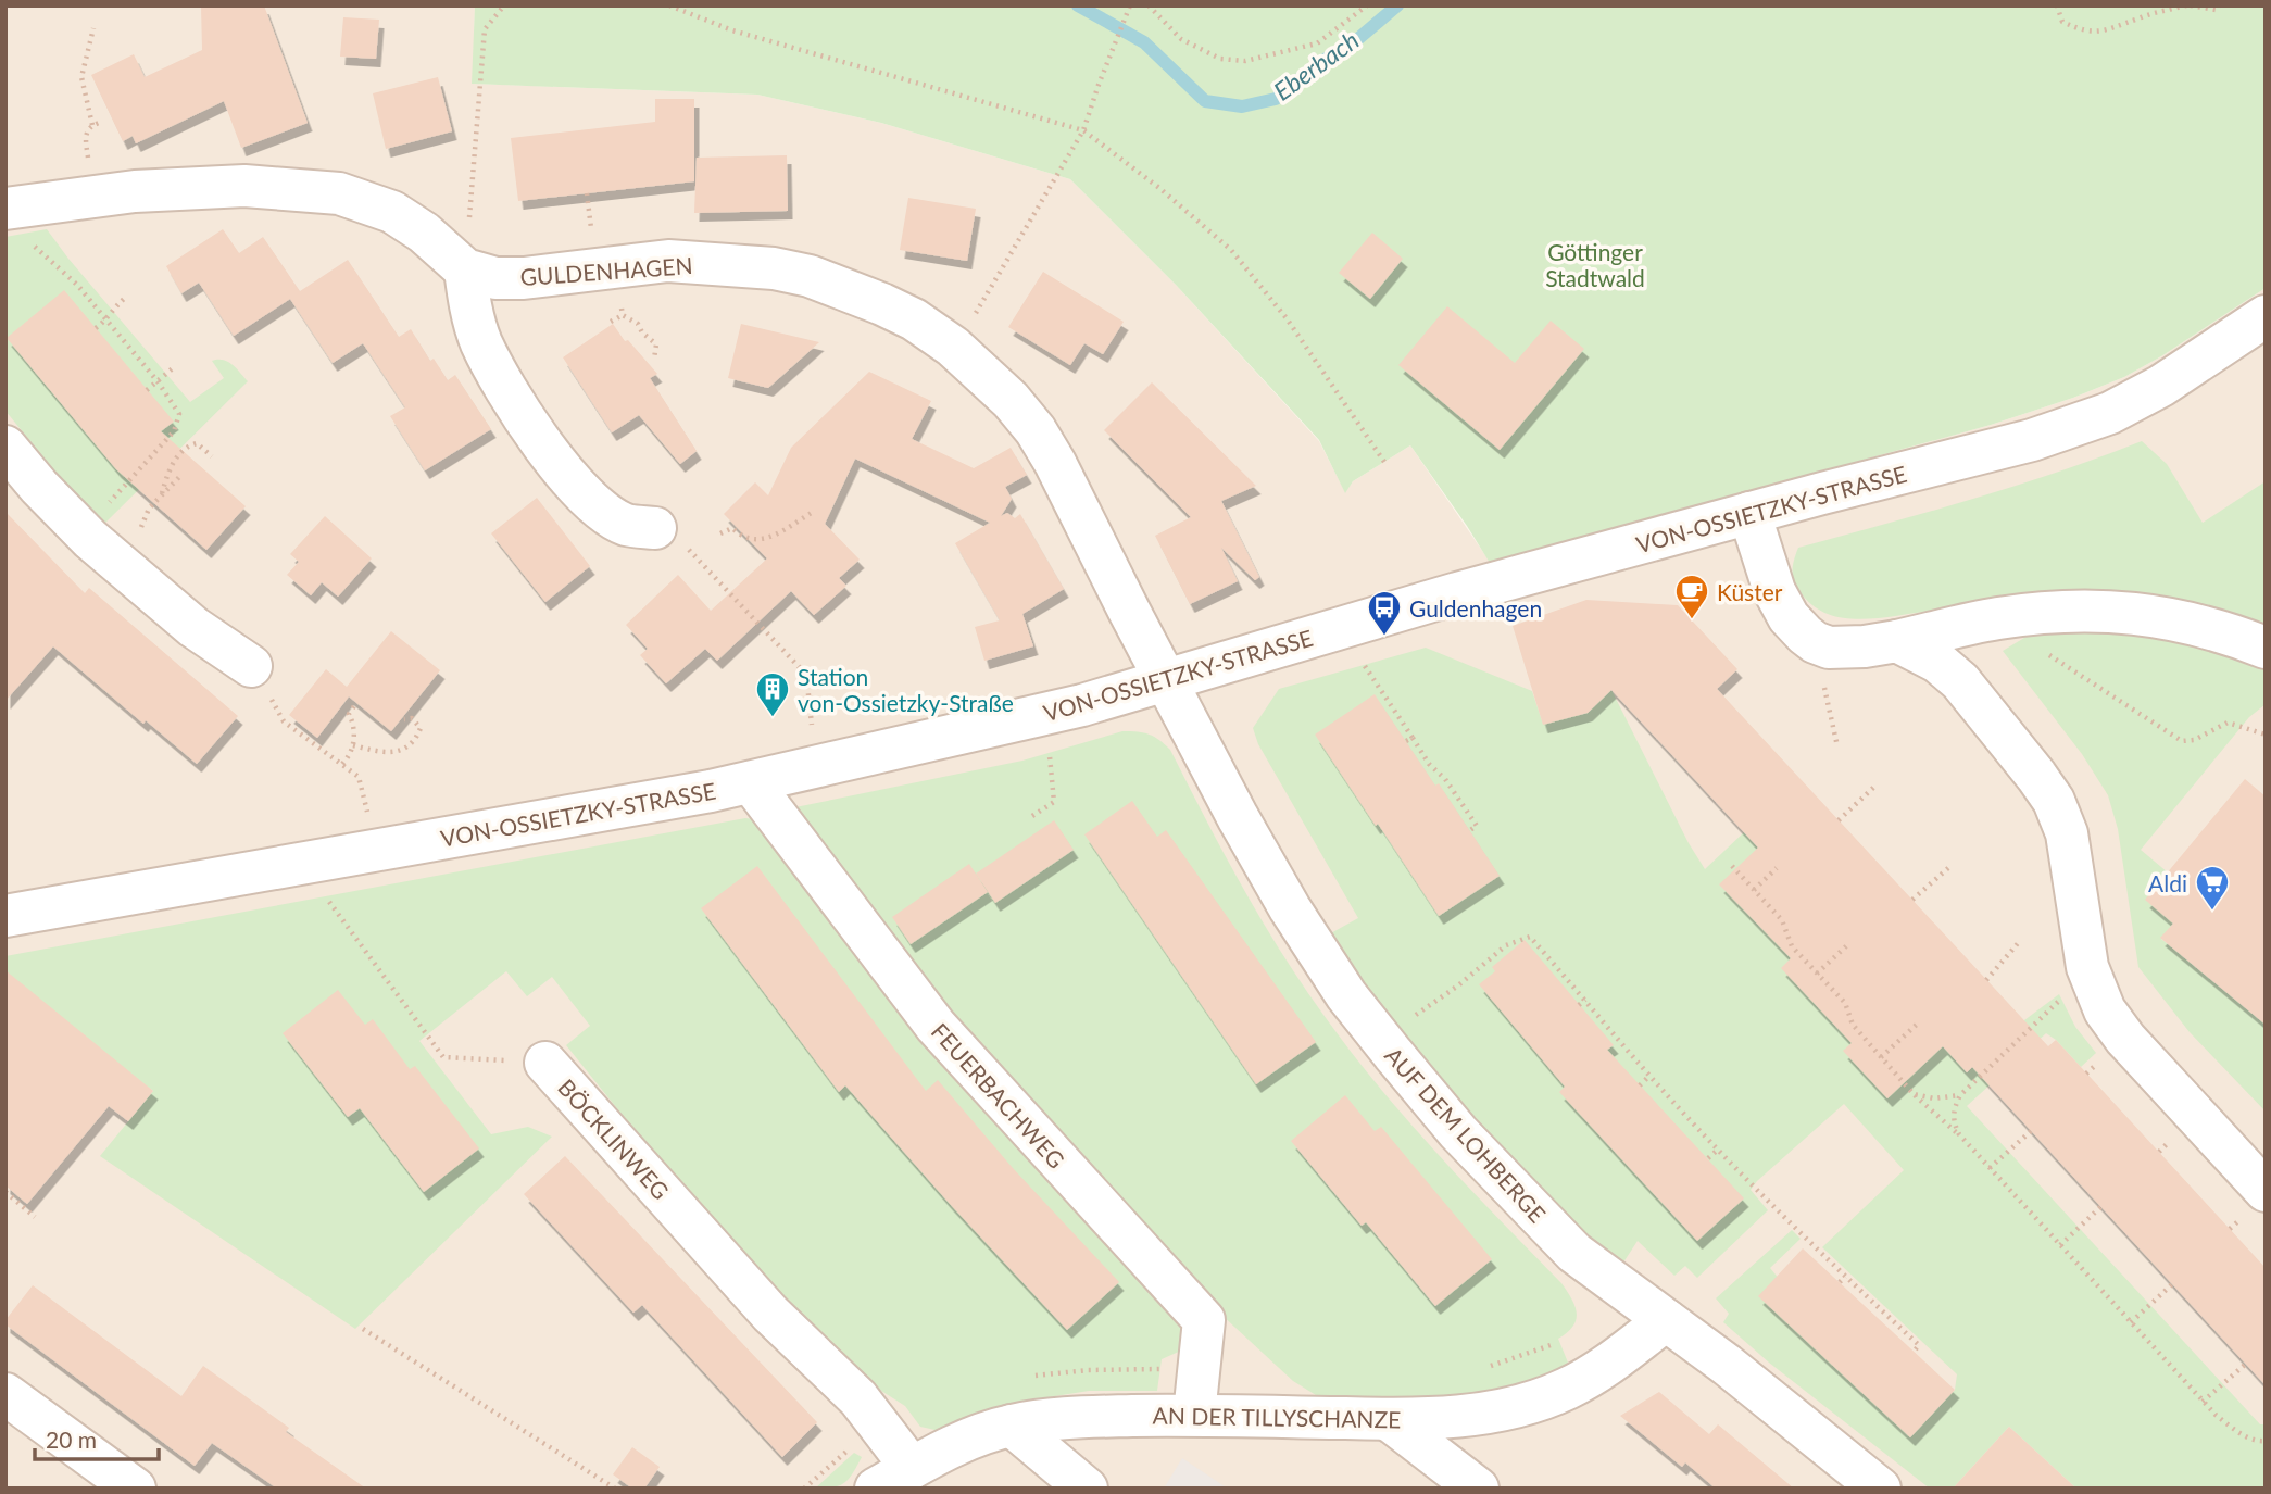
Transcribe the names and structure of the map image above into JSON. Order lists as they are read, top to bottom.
{
  "streets": {
    "street": [
      "GULDENHAGEN",
      "VON-OSSIETZKY-STRASSE",
      "FEUERBACHWEG",
      "AUF DEM LOHBERGE",
      "BÖCKLINWEG",
      "AN DER TILLYSCHANZE"
    ]
  },
  "crossings": [
    ["GULDENHAGEN", "VON-OSSIETZKY-STRASSE"],
    ["GULDENHAGEN", "AUF DEM LOHBERGE"],
    ["VON-OSSIETZKY-STRASSE", "FEUERBACHWEG"],
    ["VON-OSSIETZKY-STRASSE", "AUF DEM LOHBERGE"],
    ["VON-OSSIETZKY-STRASSE", "BÖCKLINWEG"],
    ["FEUERBACHWEG", "AN DER TILLYSCHANZE"],
    ["AUF DEM LOHBERGE", "AN DER TILLYSCHANZE"],
    ["BÖCKLINWEG", "AN DER TILLYSCHANZE"]
  ],
  "water": ["Eberbach"],
  "parks": ["Göttinger Stadtwald"],
  "places": {
    "cafe": ["Küster"],
    "bus stop": ["Guldenhagen"],
    "building": ["Station von-Ossietzky-Straße"],
    "supermarket": ["Aldi"]
  },
  "scale_bar": "20 m"
}
